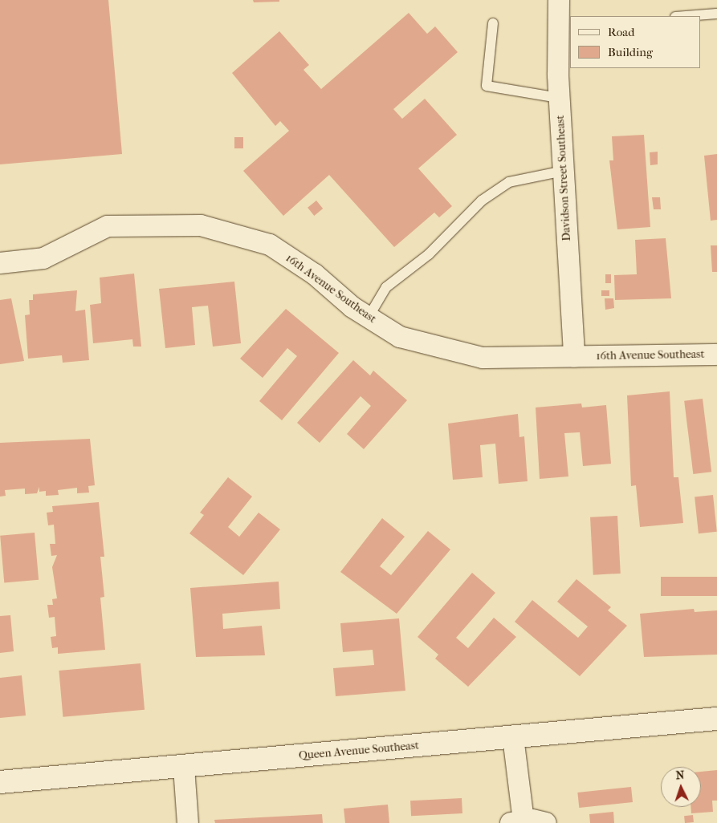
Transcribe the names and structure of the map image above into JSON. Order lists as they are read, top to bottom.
{
  "streets": {
    "main road": ["Queen Avenue Southeast"],
    "street": ["Davidson Street Southeast", "16th Avenue Southeast"]
  },
  "crossings": [
    ["Davidson Street Southeast", "16th Avenue Southeast"]
  ],
  "legend": ["Road", "Building"],
  "north": "top"
}
